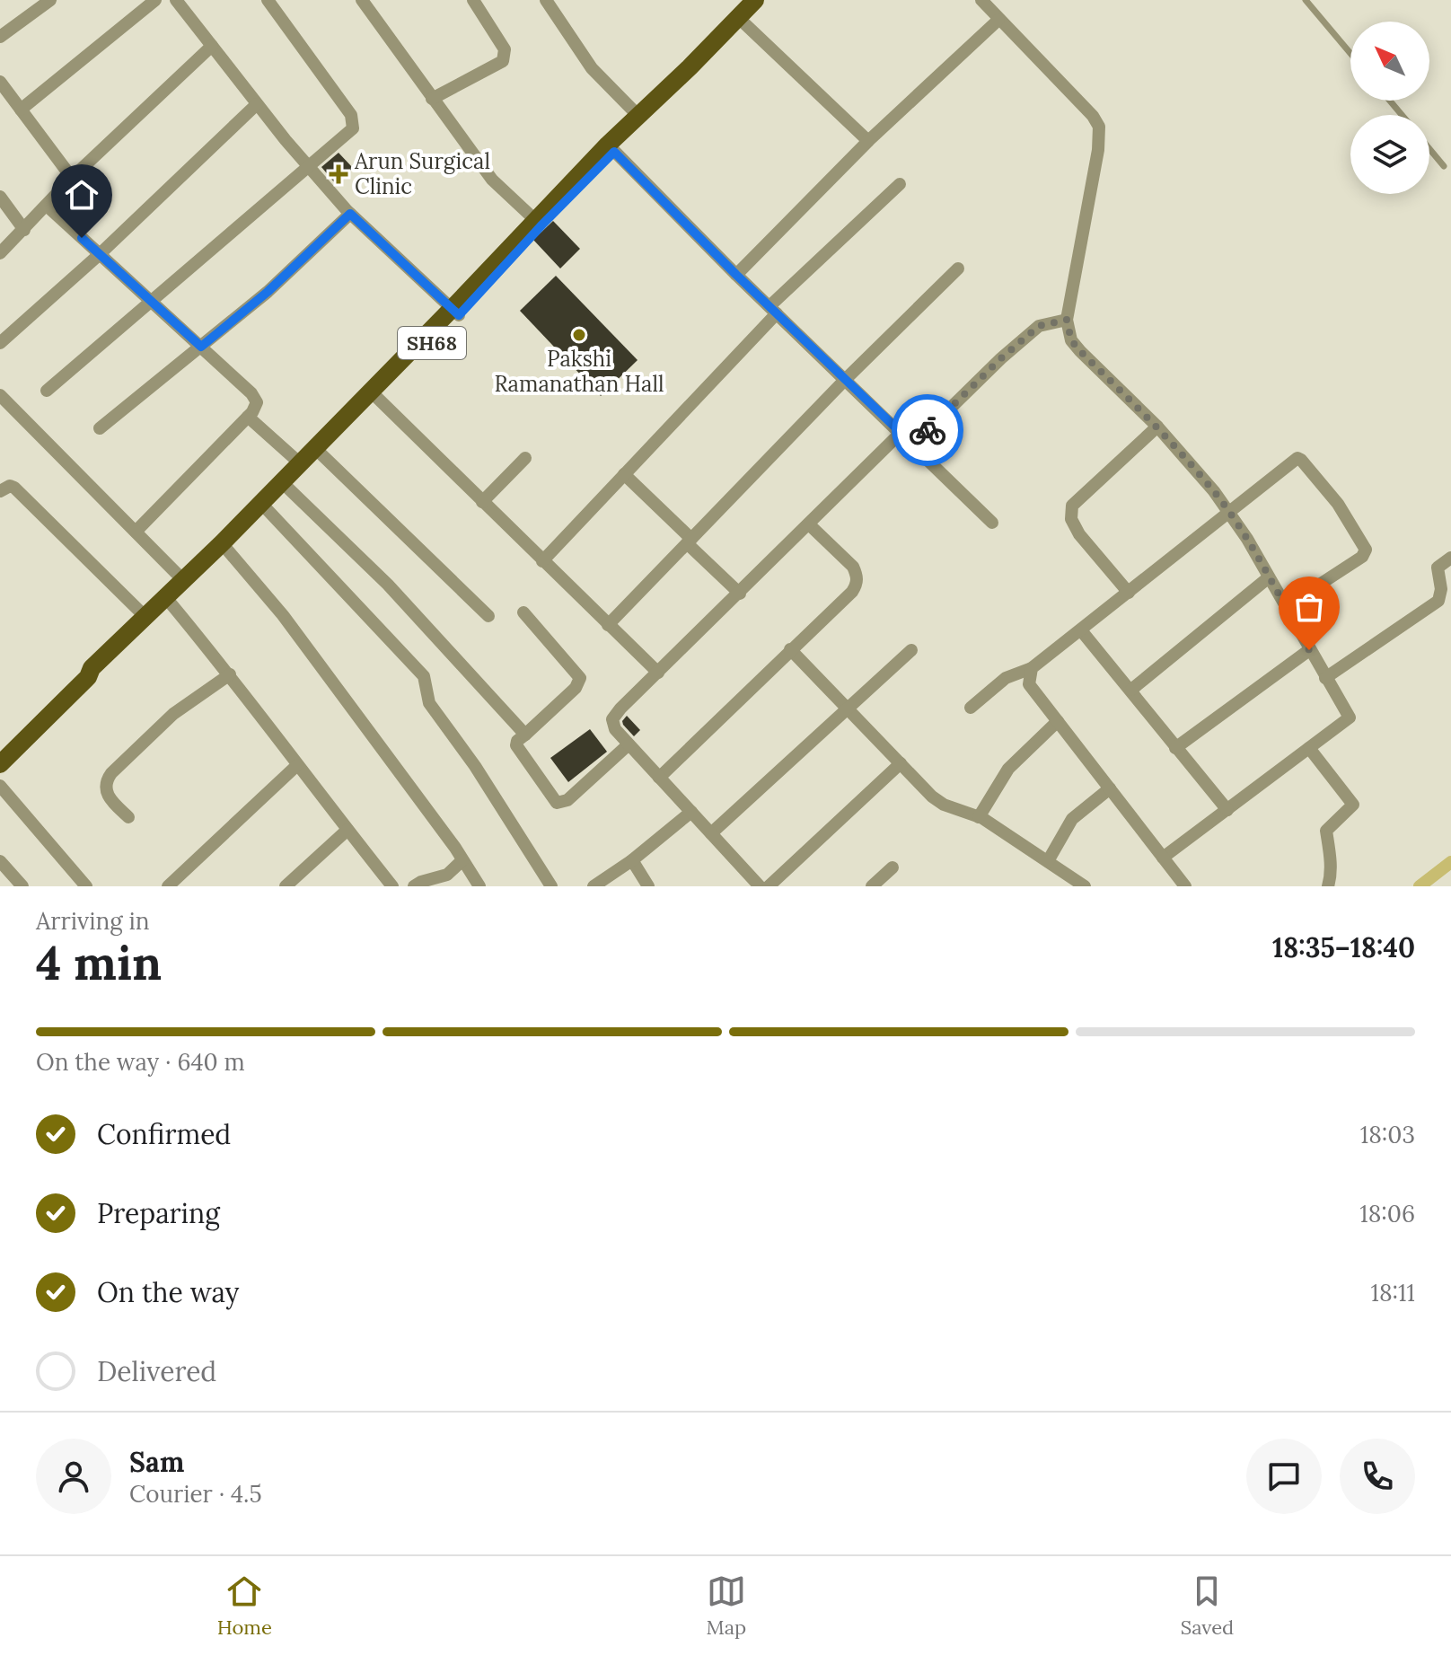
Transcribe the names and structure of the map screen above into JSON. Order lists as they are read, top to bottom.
{
  "streets": {
    "main road": ["SH68"]
  },
  "places": {
    "health": ["Arun Surgical Clinic"],
    "other": ["Pakshi Ramanathan Hall"]
  },
  "north": "top left",
  "page": {
    "heading": ["4 min", "Arriving in", "18:35–18:40"],
    "panel": ["Sam", "Courier · 4.5"],
    "bar": "On the way · 640 m",
    "list": [
      ["Confirmed", "18:03"],
      ["Preparing", "18:06"],
      ["On the way", "18:11"],
      "Delivered"
    ],
    "tabs": ["Home", "Map", "Saved"]
  }
}
